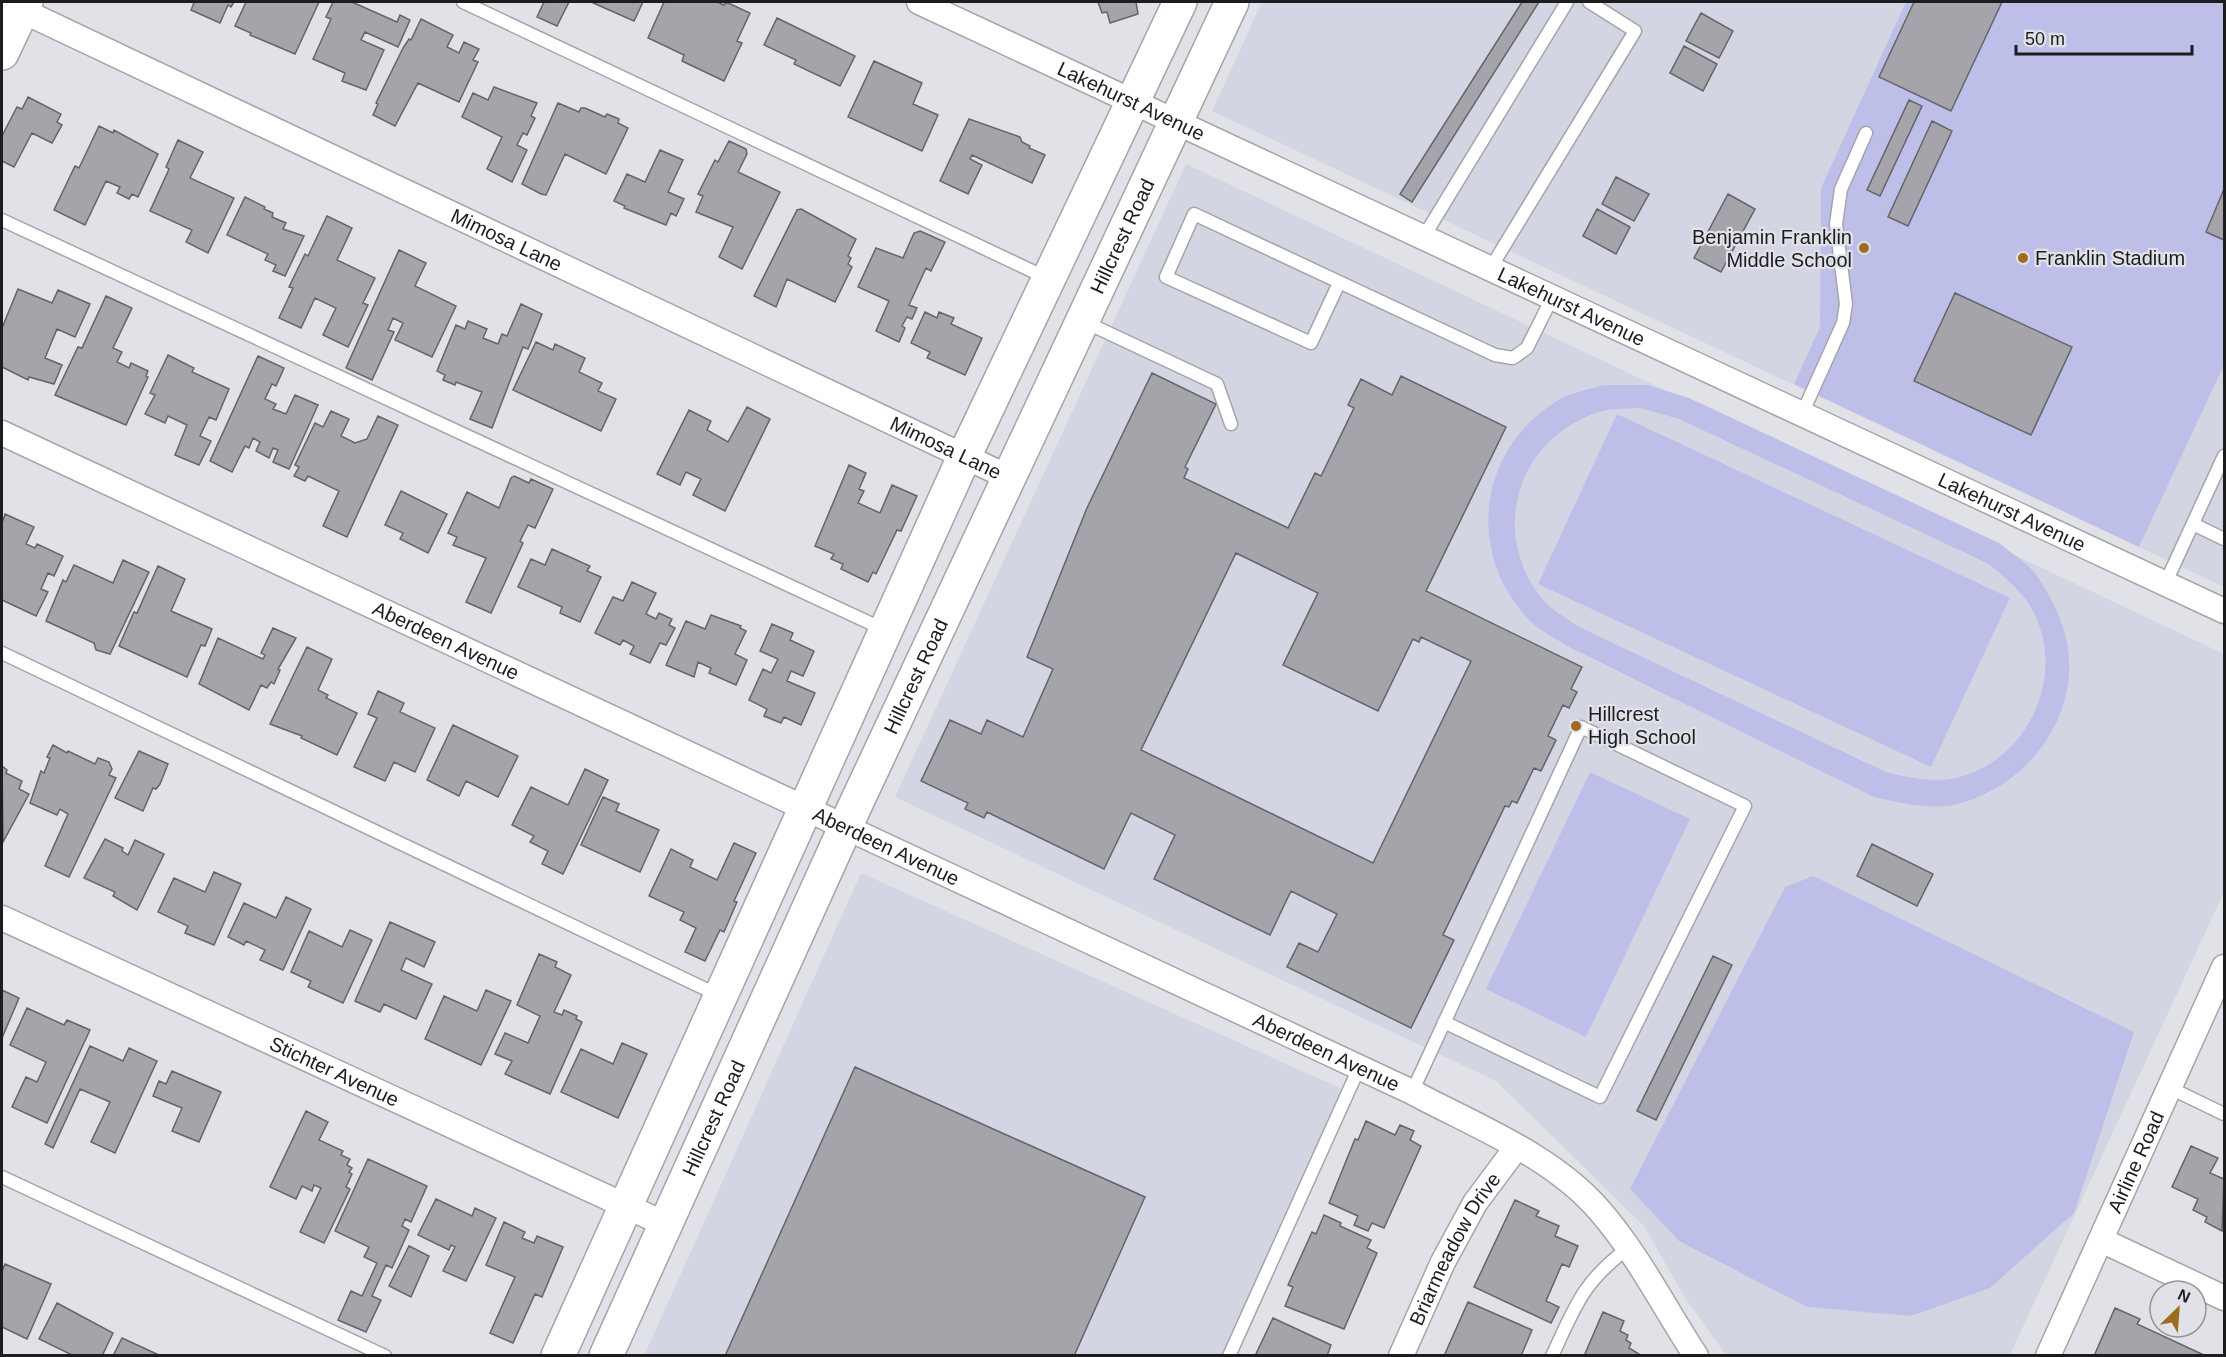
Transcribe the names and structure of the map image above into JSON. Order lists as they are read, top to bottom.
{
  "streets": {
    "main road": ["Hillcrest Road"],
    "street": [
      "Lakehurst Avenue",
      "Mimosa Lane",
      "Aberdeen Avenue",
      "Stichter Avenue",
      "Airline Road",
      "Briarmeadow Drive"
    ]
  },
  "crossings": [
    ["Lakehurst Avenue", "Hillcrest Road"],
    ["Hillcrest Road", "Mimosa Lane"],
    ["Hillcrest Road", "Aberdeen Avenue"],
    ["Hillcrest Road", "Stichter Avenue"],
    ["Aberdeen Avenue", "Briarmeadow Drive"]
  ],
  "places": ["Benjamin Franklin Middle School", "Franklin Stadium", "Hillcrest High School"],
  "scale_bar": "50 m",
  "north": "top right"
}
